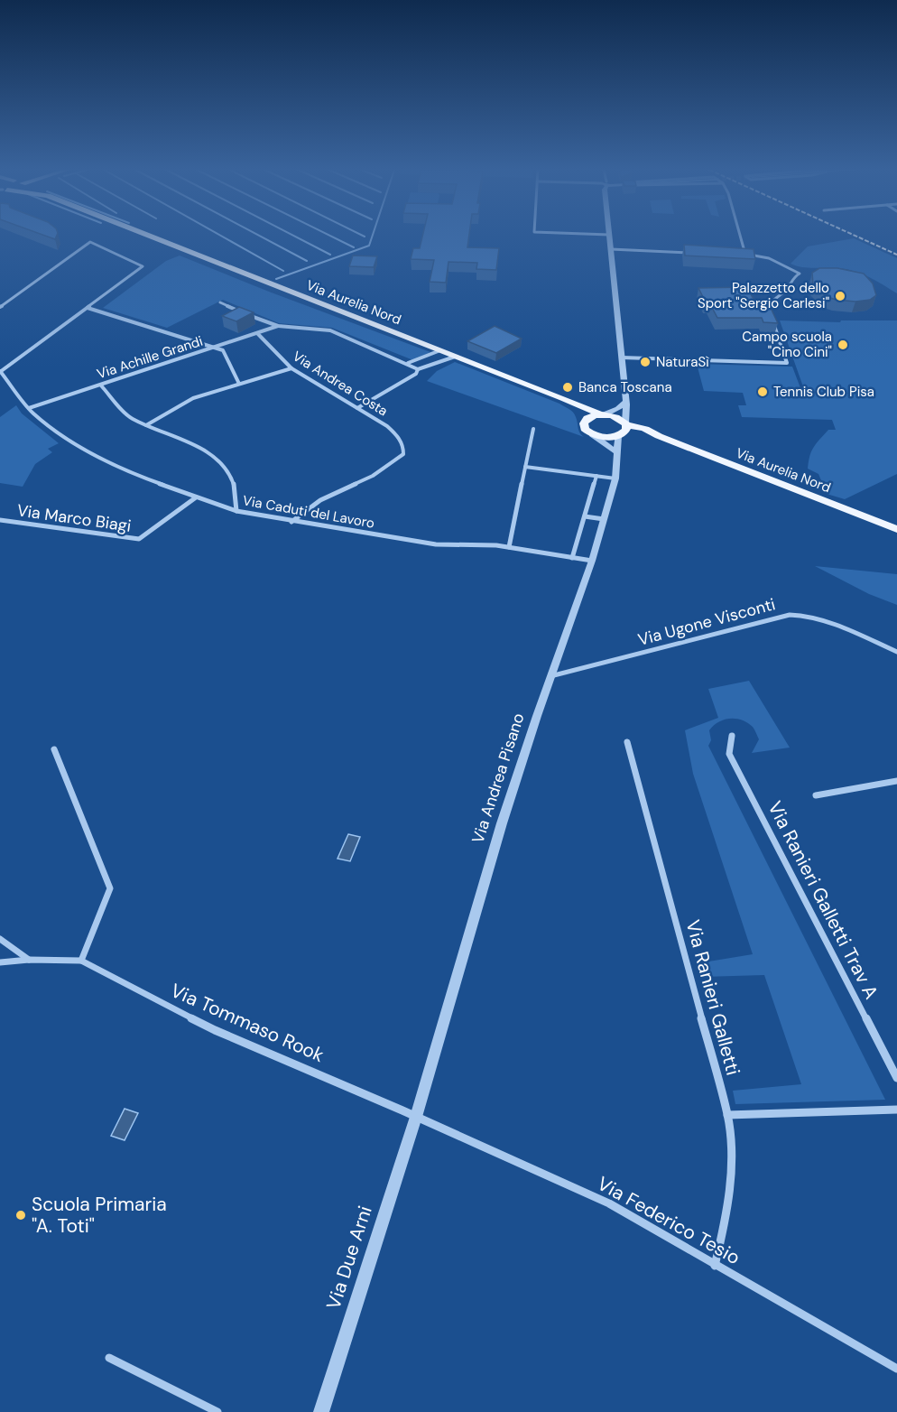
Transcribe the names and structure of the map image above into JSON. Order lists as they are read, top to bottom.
{
  "streets": {
    "main road": ["Via Aurelia Nord"],
    "street": [
      "Via Achille Grandi",
      "Via Andrea Costa",
      "Via Caduti del Lavoro",
      "Via Marco Biagi",
      "Via Ugone Visconti",
      "Via Andrea Pisano",
      "Via Ranieri Galletti Trav A",
      "Via Ranieri Galletti",
      "Via Tommaso Rook",
      "Via Federico Tesio",
      "Via Due Arni"
    ]
  },
  "crossings": [
    ["Via Aurelia Nord", "Via Andrea Pisano"],
    ["Via Achille Grandi", "Via Andrea Costa"],
    ["Via Achille Grandi", "Via Caduti del Lavoro"],
    ["Via Andrea Costa", "Via Caduti del Lavoro"],
    ["Via Caduti del Lavoro", "Via Marco Biagi"],
    ["Via Caduti del Lavoro", "Via Andrea Pisano"],
    ["Via Ugone Visconti", "Via Andrea Pisano"],
    ["Via Andrea Pisano", "Via Tommaso Rook"],
    ["Via Andrea Pisano", "Via Federico Tesio"],
    ["Via Andrea Pisano", "Via Due Arni"],
    ["Via Ranieri Galletti", "Via Federico Tesio"],
    ["Via Tommaso Rook", "Via Federico Tesio"],
    ["Via Tommaso Rook", "Via Due Arni"],
    ["Via Federico Tesio", "Via Due Arni"]
  ],
  "places": [
    "Palazzetto dello Sport \"Sergio Carlesi\"",
    "Campo scuola \"Cino Cini\"",
    "NaturaSì",
    "Banca Toscana",
    "Tennis Club Pisa",
    "Scuola Primaria \"A. Toti\""
  ]
}
